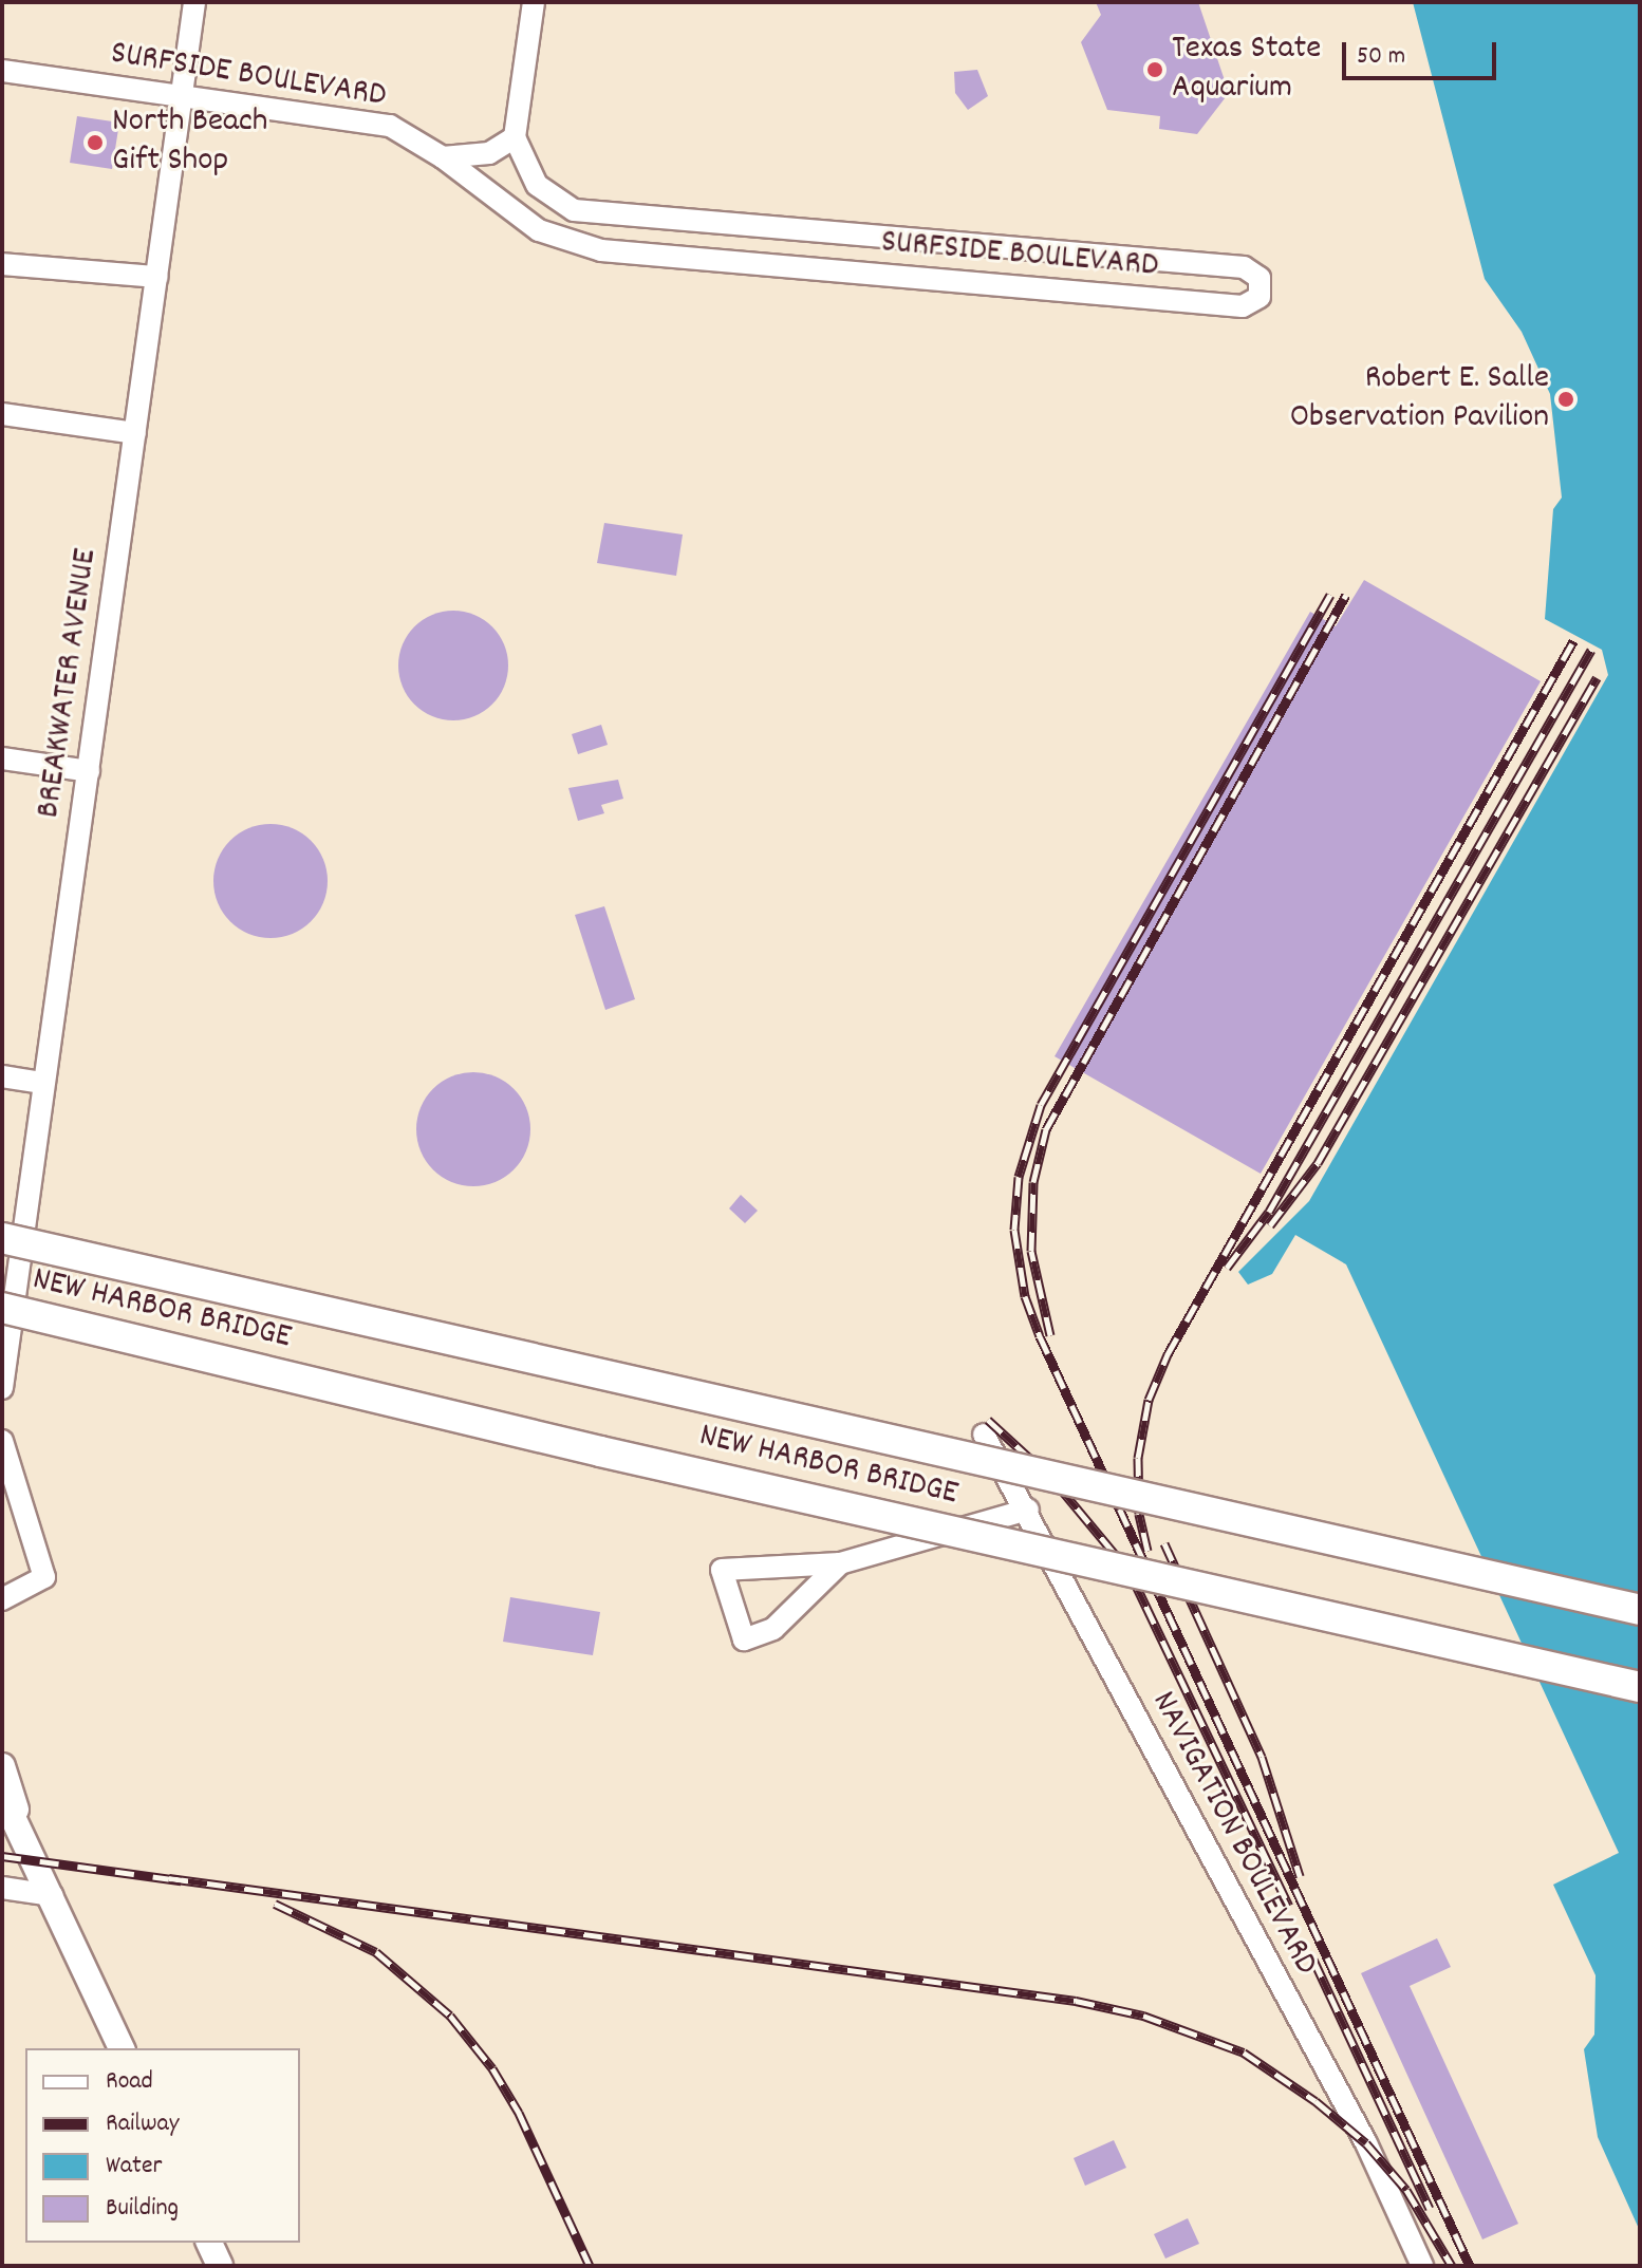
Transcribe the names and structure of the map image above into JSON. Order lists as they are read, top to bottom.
{
  "streets": {
    "highway": ["NEW HARBOR BRIDGE"],
    "street": ["SURFSIDE BOULEVARD", "BREAKWATER AVENUE", "NAVIGATION BOULEVARD"]
  },
  "crossings": [
    ["SURFSIDE BOULEVARD", "BREAKWATER AVENUE"]
  ],
  "places": ["Texas State Aquarium", "North Beach Gift Shop", "Robert E. Salle Observation Pavilion"],
  "legend": [
    "Road",
    "Railway",
    "Water",
    "Building"
  ],
  "scale_bar": "50 m"
}
